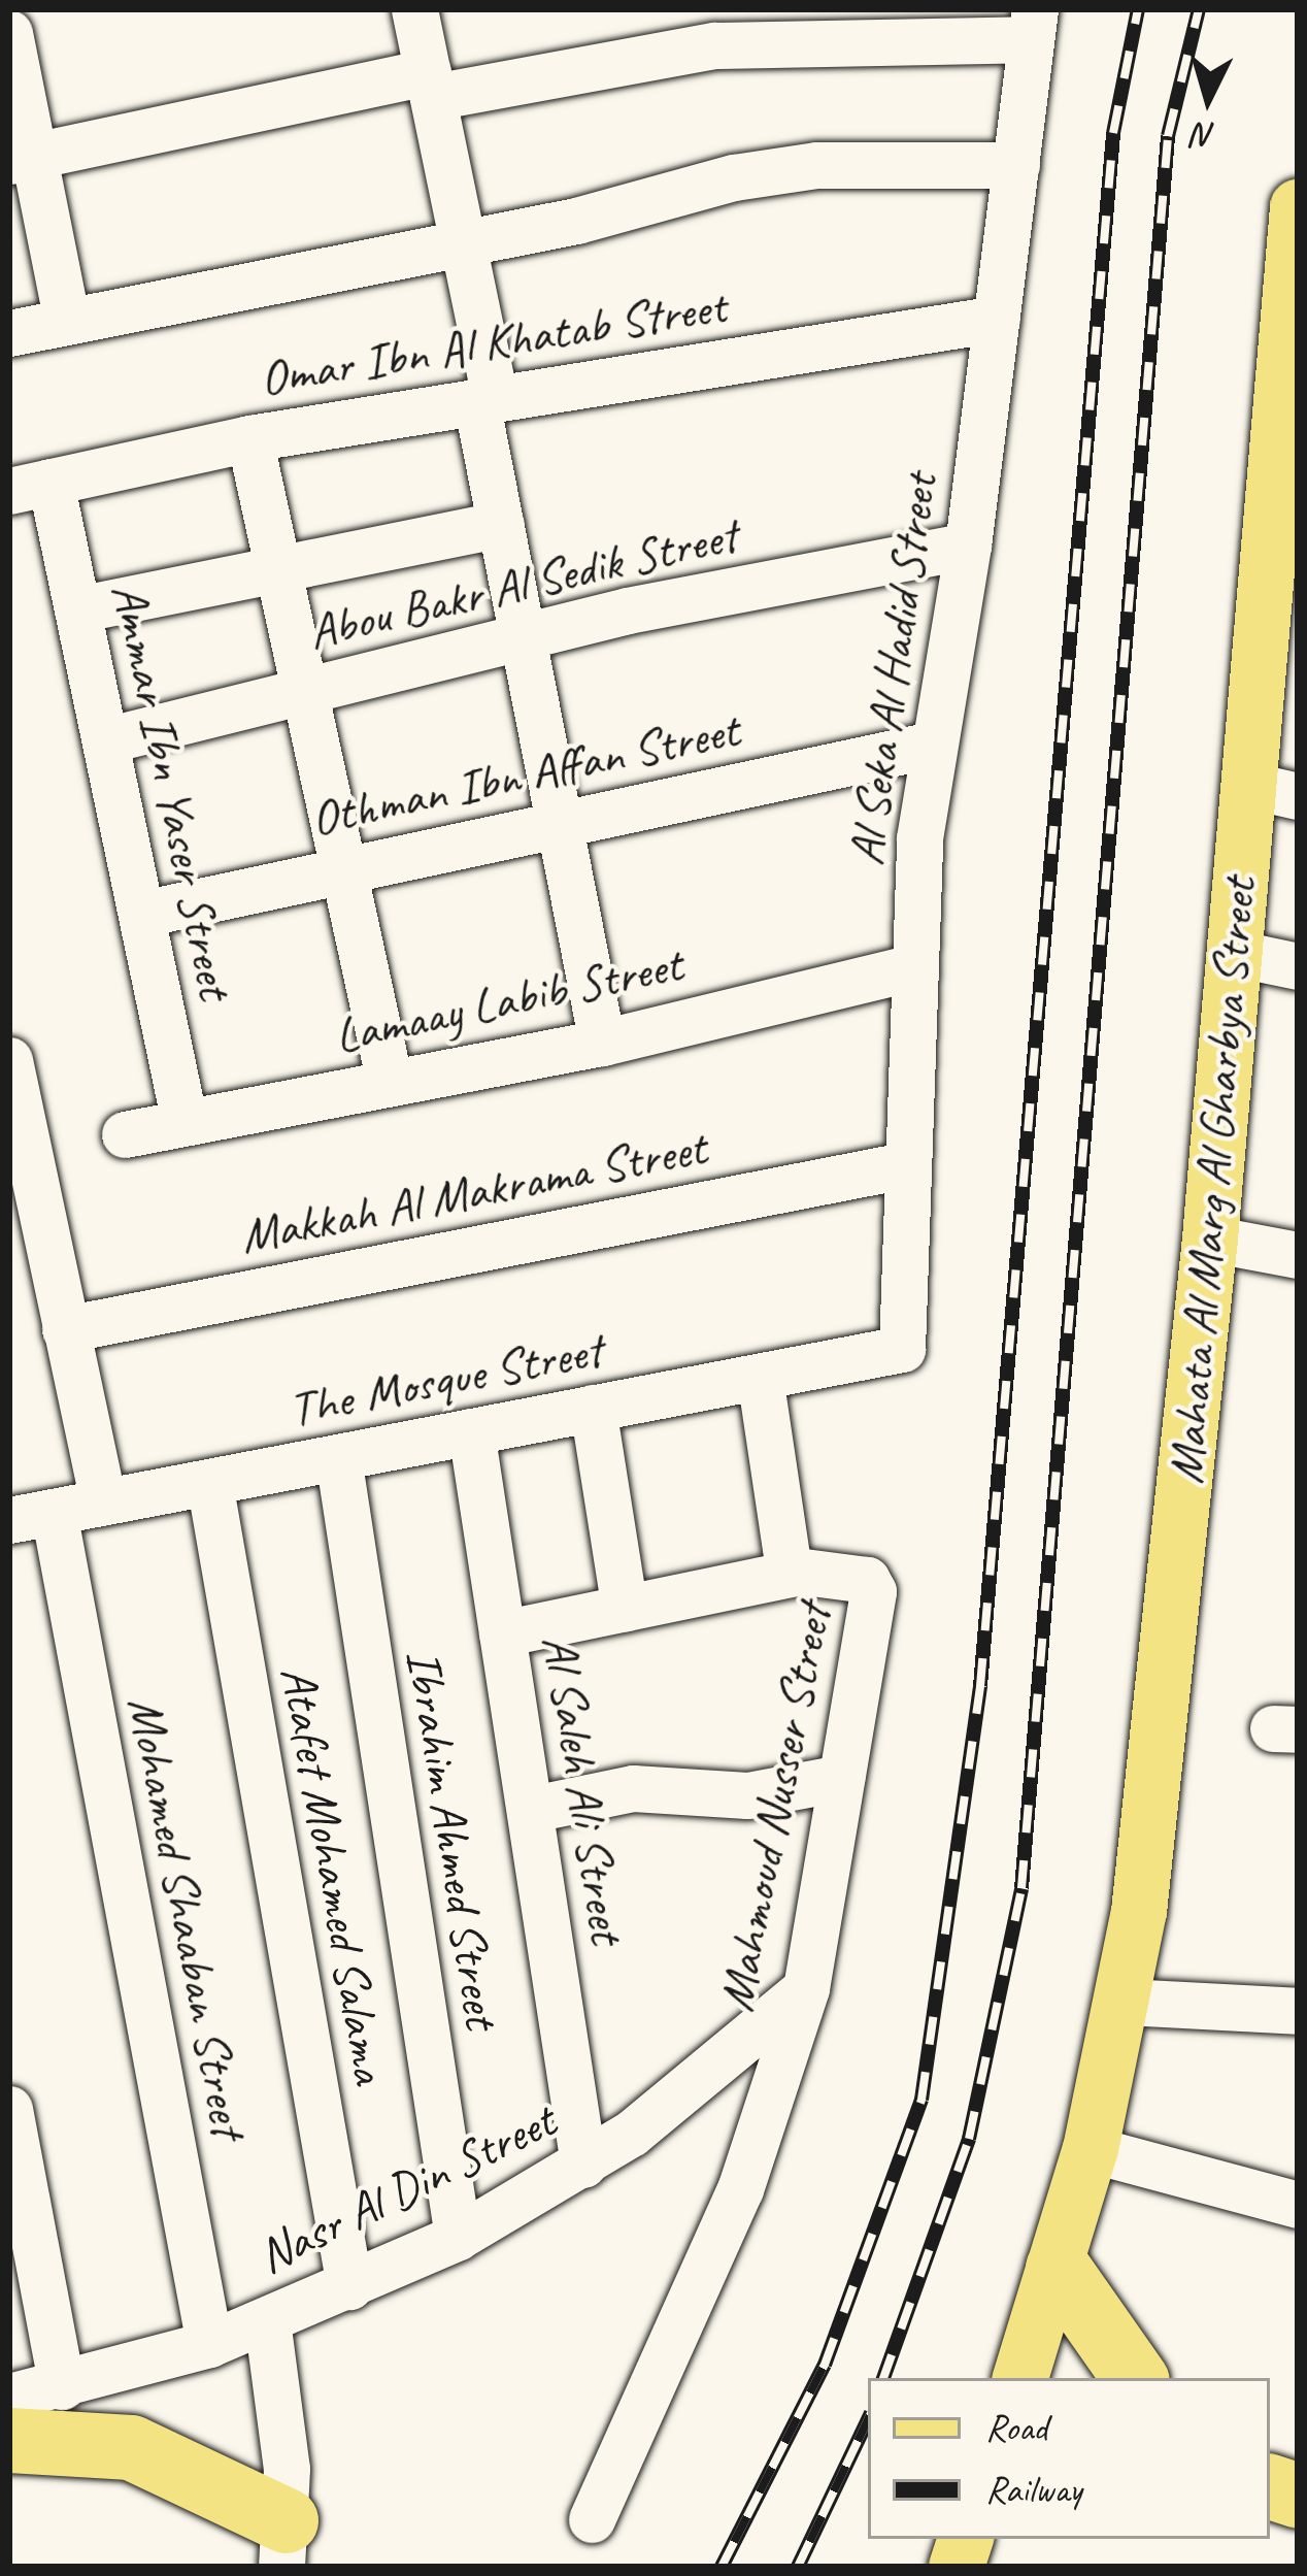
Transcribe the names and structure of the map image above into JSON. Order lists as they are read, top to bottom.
{
  "streets": {
    "main road": ["Mahata Al Marg Al Gharbya Street"],
    "street": [
      "Omar Ibn Al Khatab Street",
      "Abou Bakr Al Sedik Street",
      "Al Seka Al Hadid Street",
      "Othman Ibn Affan Street",
      "Ammar Ibn Yaser Street",
      "Lamaay Labib Street",
      "Makkah Al Makrama Street",
      "The Mosque Street",
      "Al Saleh Ali Street",
      "Mahmoud Nusser Street",
      "Ibrahim Ahmed Street",
      "Atafet Mohamed Salama",
      "Mohamed Shaaban Street",
      "Nasr Al Din Street"
    ]
  },
  "crossings": [
    ["Omar Ibn Al Khatab Street", "Al Seka Al Hadid Street"],
    ["Omar Ibn Al Khatab Street", "Ammar Ibn Yaser Street"],
    ["Abou Bakr Al Sedik Street", "Al Seka Al Hadid Street"],
    ["Abou Bakr Al Sedik Street", "Ammar Ibn Yaser Street"],
    ["Al Seka Al Hadid Street", "Othman Ibn Affan Street"],
    ["Al Seka Al Hadid Street", "Lamaay Labib Street"],
    ["Al Seka Al Hadid Street", "Makkah Al Makrama Street"],
    ["Al Seka Al Hadid Street", "The Mosque Street"],
    ["Othman Ibn Affan Street", "Ammar Ibn Yaser Street"],
    ["Ammar Ibn Yaser Street", "Lamaay Labib Street"],
    ["The Mosque Street", "Al Saleh Ali Street"],
    ["The Mosque Street", "Mahmoud Nusser Street"],
    ["The Mosque Street", "Ibrahim Ahmed Street"],
    ["The Mosque Street", "Atafet Mohamed Salama"],
    ["The Mosque Street", "Mohamed Shaaban Street"],
    ["Al Saleh Ali Street", "Nasr Al Din Street"],
    ["Mahmoud Nusser Street", "Nasr Al Din Street"],
    ["Ibrahim Ahmed Street", "Nasr Al Din Street"],
    ["Atafet Mohamed Salama", "Nasr Al Din Street"],
    ["Mohamed Shaaban Street", "Nasr Al Din Street"]
  ],
  "legend": ["Road", "Railway"],
  "north": "bottom"
}
